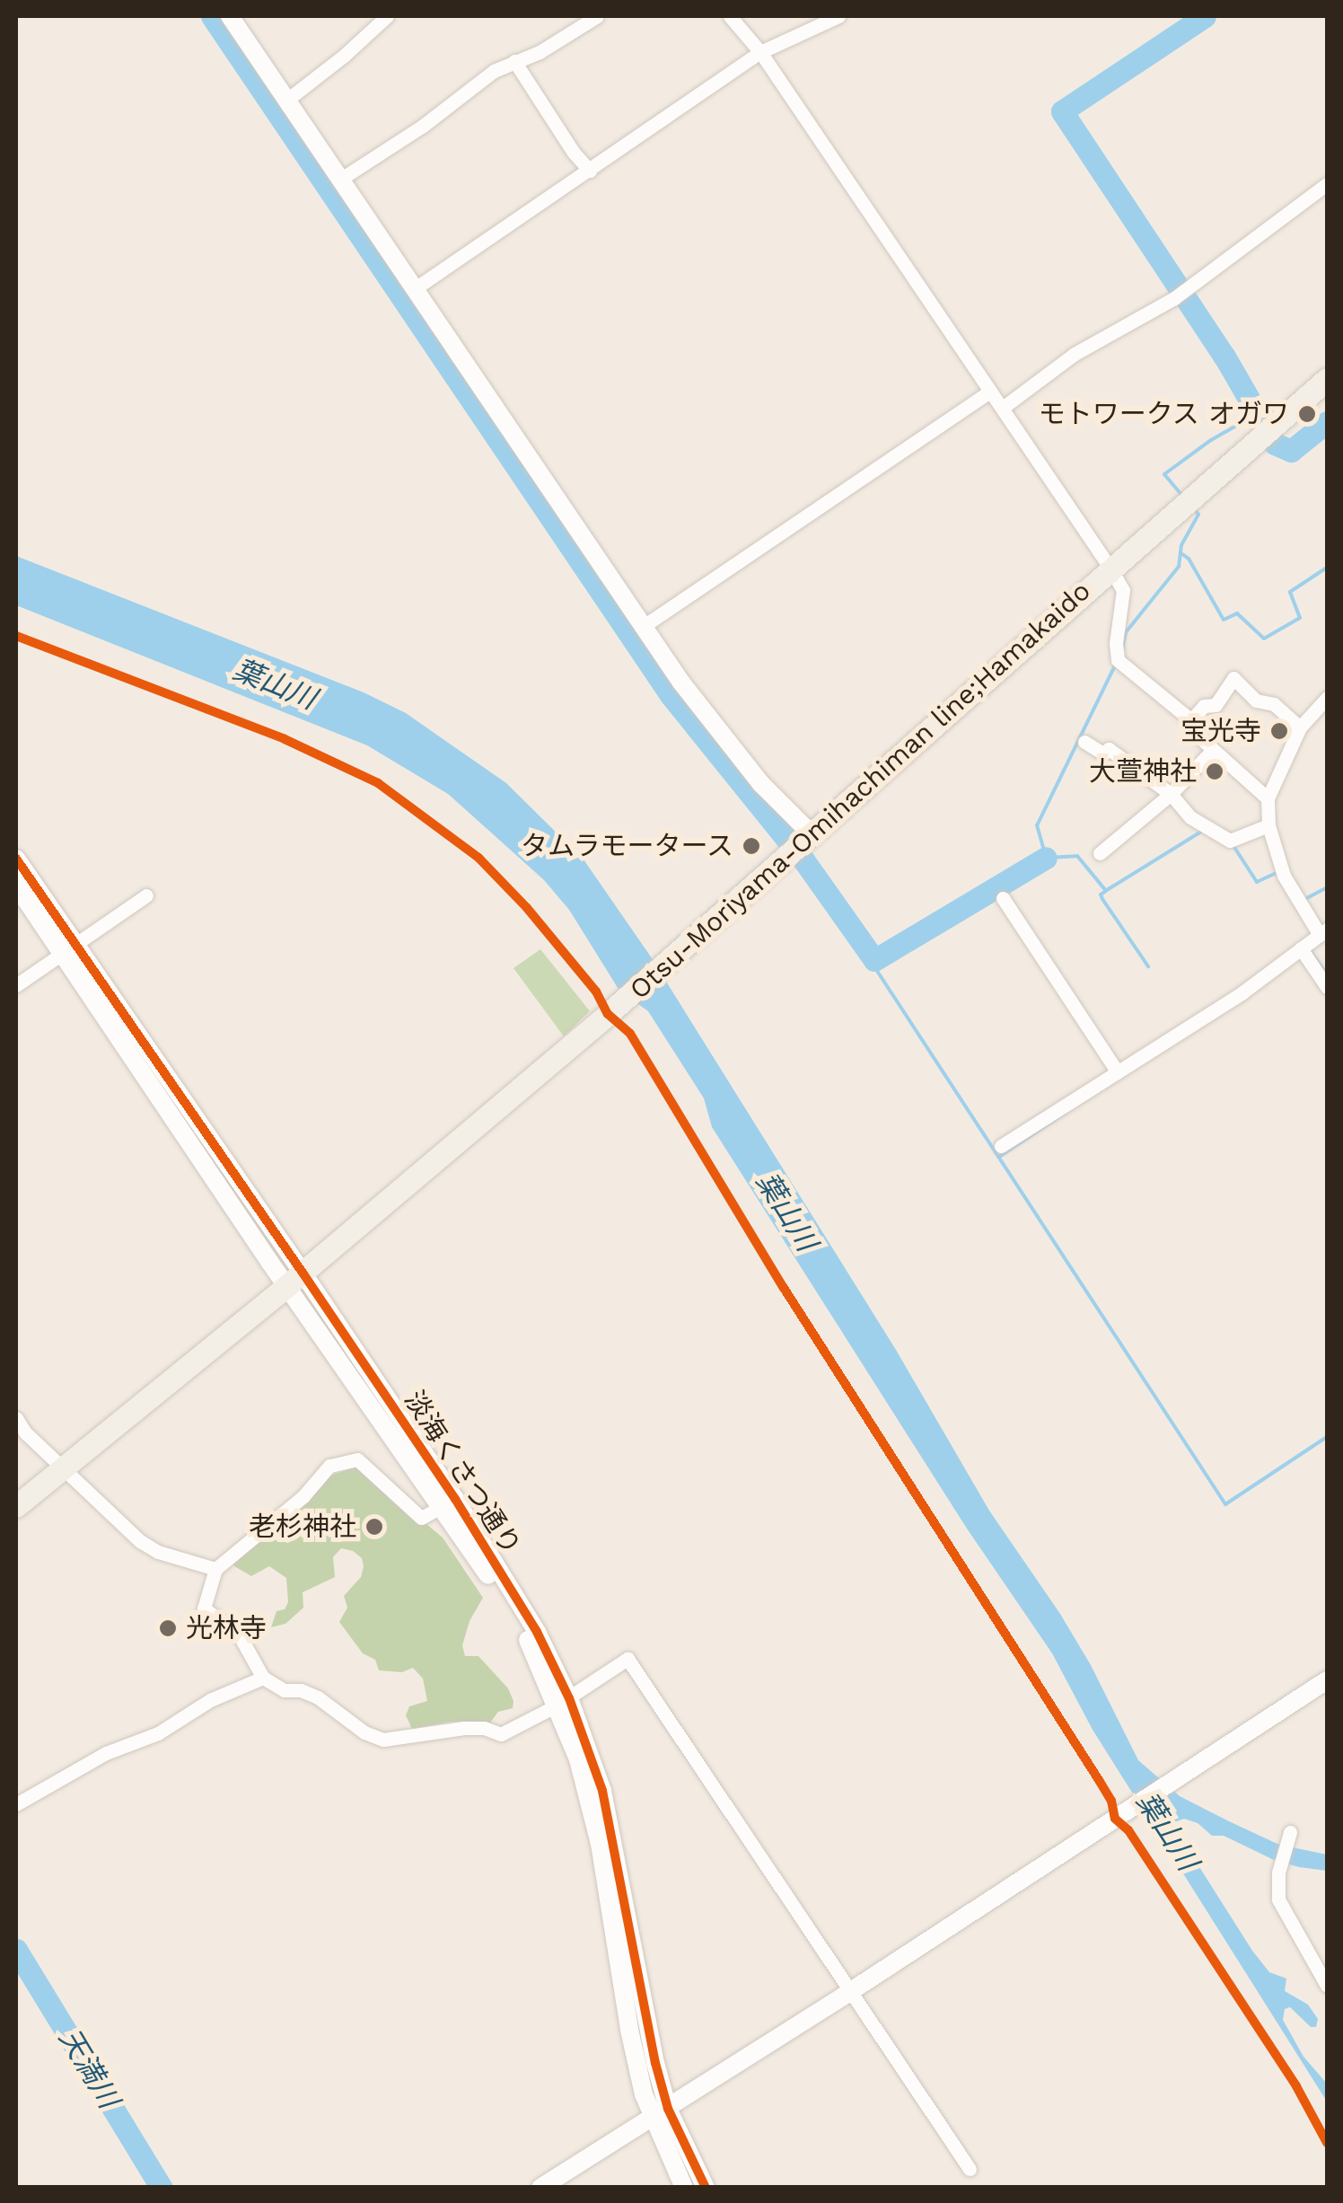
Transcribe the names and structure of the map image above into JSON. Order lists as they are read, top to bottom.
{
  "streets": {
    "main road": ["Otsu-Moriyama-Omihachiman line;Hamakaido"],
    "street": ["淡海くさつ通り"]
  },
  "crossings": [
    ["Otsu-Moriyama-Omihachiman line;Hamakaido", "淡海くさつ通り"]
  ],
  "water": ["葉山川", "天満川"],
  "places": [
    "モトワークス オガワ",
    "宝光寺",
    "大萱神社",
    "タムラモータース",
    "老杉神社",
    "光林寺"
  ]
}
